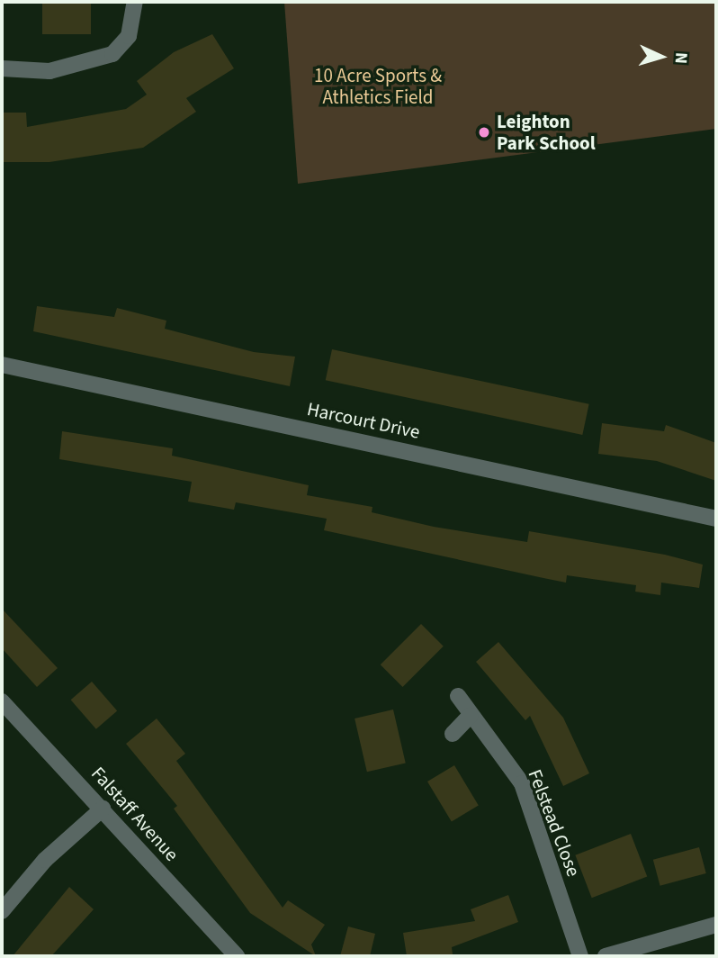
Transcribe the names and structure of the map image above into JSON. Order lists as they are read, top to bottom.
{
  "streets": {
    "street": ["Harcourt Drive", "Falstaff Avenue", "Felstead Close"]
  },
  "parks": ["10 Acre Sports & Athletics Field"],
  "places": ["Leighton Park School"],
  "north": "right"
}
